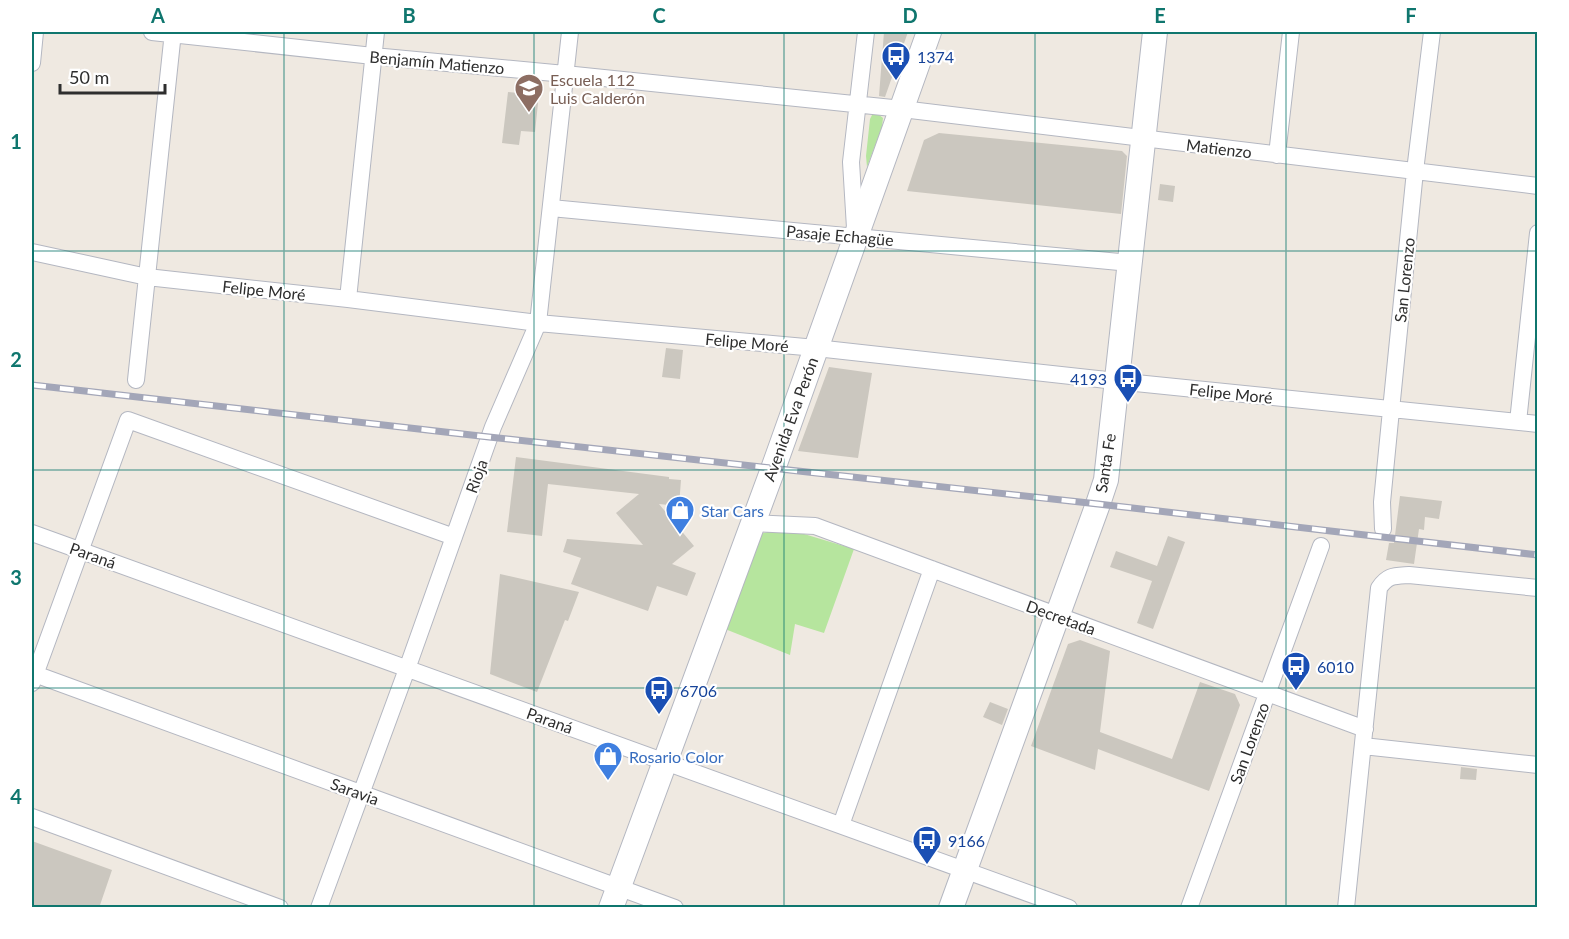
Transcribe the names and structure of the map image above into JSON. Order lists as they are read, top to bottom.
{
  "streets": {
    "main road": ["Avenida Eva Perón", "Santa Fe"],
    "street": [
      "Benjamín Matienzo",
      "Matienzo",
      "Pasaje Echagüe",
      "San Lorenzo",
      "Felipe Moré",
      "Rioja",
      "Paraná",
      "Decretada",
      "Saravia"
    ]
  },
  "crossings": [
    ["Benjamín Matienzo", "Matienzo"],
    ["Benjamín Matienzo", "Avenida Eva Perón"],
    ["Benjamín Matienzo", "Rioja"],
    ["Matienzo", "San Lorenzo"],
    ["Matienzo", "Avenida Eva Perón"],
    ["Matienzo", "Santa Fe"],
    ["Pasaje Echagüe", "Avenida Eva Perón"],
    ["Pasaje Echagüe", "Santa Fe"],
    ["Pasaje Echagüe", "Rioja"],
    ["San Lorenzo", "Felipe Moré"],
    ["San Lorenzo", "Decretada"],
    ["Felipe Moré", "Avenida Eva Perón"],
    ["Felipe Moré", "Santa Fe"],
    ["Felipe Moré", "Rioja"],
    ["Avenida Eva Perón", "Paraná"],
    ["Avenida Eva Perón", "Decretada"],
    ["Avenida Eva Perón", "Saravia"],
    ["Santa Fe", "Paraná"],
    ["Santa Fe", "Decretada"],
    ["Rioja", "Paraná"],
    ["Rioja", "Saravia"]
  ],
  "places": {
    "bus stop": [
      "1374",
      "4193",
      "6010",
      "6706",
      "9166"
    ],
    "school or university": ["Escuela 112 Luis Calderón"],
    "shop": ["Star Cars", "Rosario Color"]
  },
  "scale_bar": "50 m",
  "grid": {
    "columns": [
      "A",
      "B",
      "C",
      "D",
      "E",
      "F"
    ],
    "rows": [
      "1",
      "2",
      "3",
      "4"
    ]
  }
}
